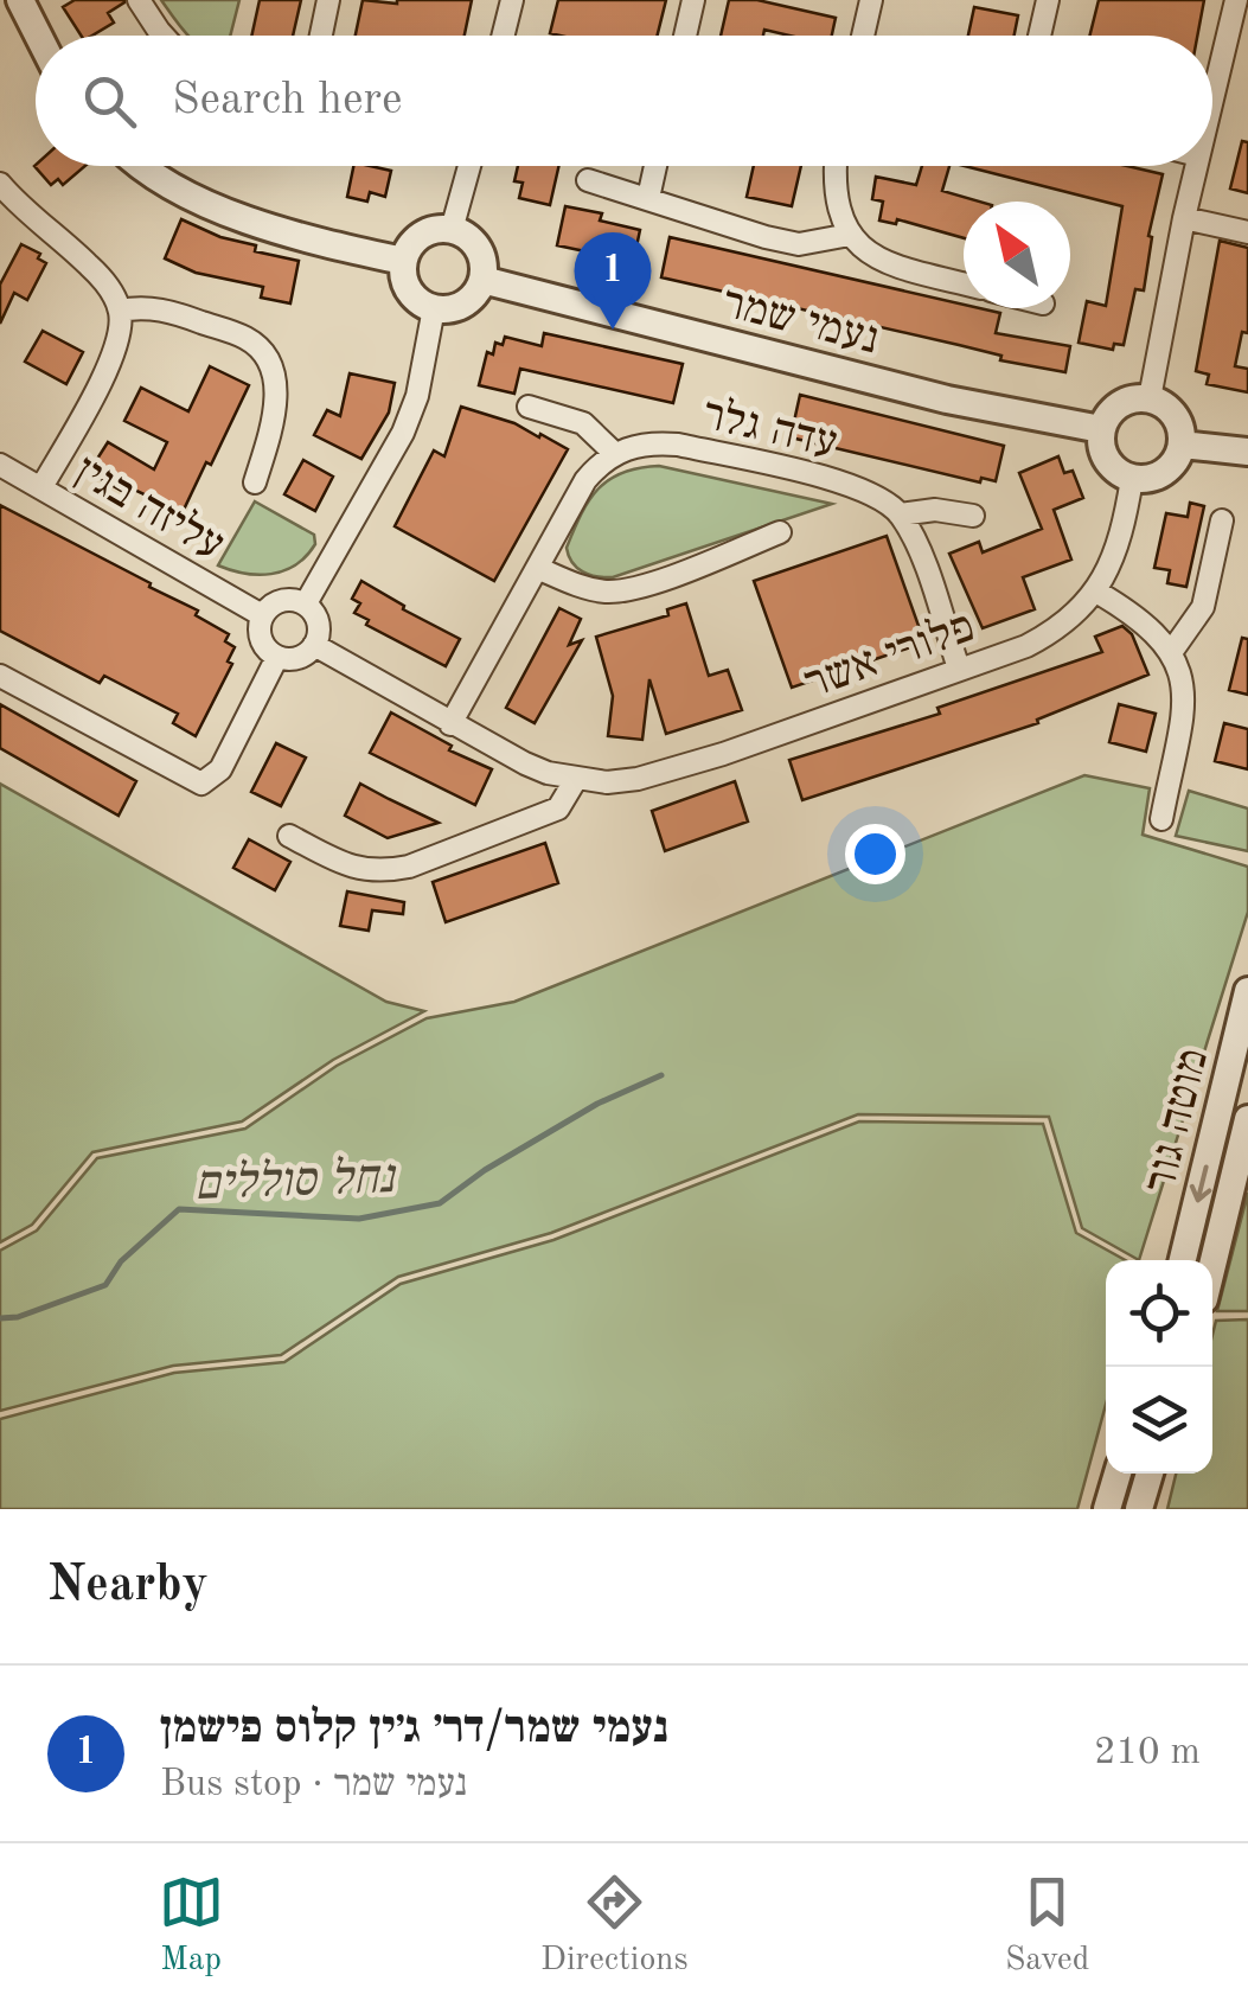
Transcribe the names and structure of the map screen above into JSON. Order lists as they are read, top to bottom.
{
  "streets": {
    "street": [
      "נעמי שמר",
      "עדה גלר",
      "עליזה בגין",
      "פלורי אשר",
      "מוטה גור"
    ]
  },
  "crossings": [
    ["נעמי שמר", "פלורי אשר"],
    ["עליזה בגין", "פלורי אשר"]
  ],
  "water": ["נחל סוללים"],
  "north": "top left",
  "page": {
    "search": "Search here",
    "pins": "1",
    "heading": "Nearby",
    "list": [
      {
        "mark": "1",
        "name": "נעמי שמר/דר׳ ג׳ין קלוס פישמן",
        "note": "Bus stop · נעמי שמר",
        "value": "210 m"
      }
    ],
    "nav": ["Map", "Directions", "Saved"]
  }
}
